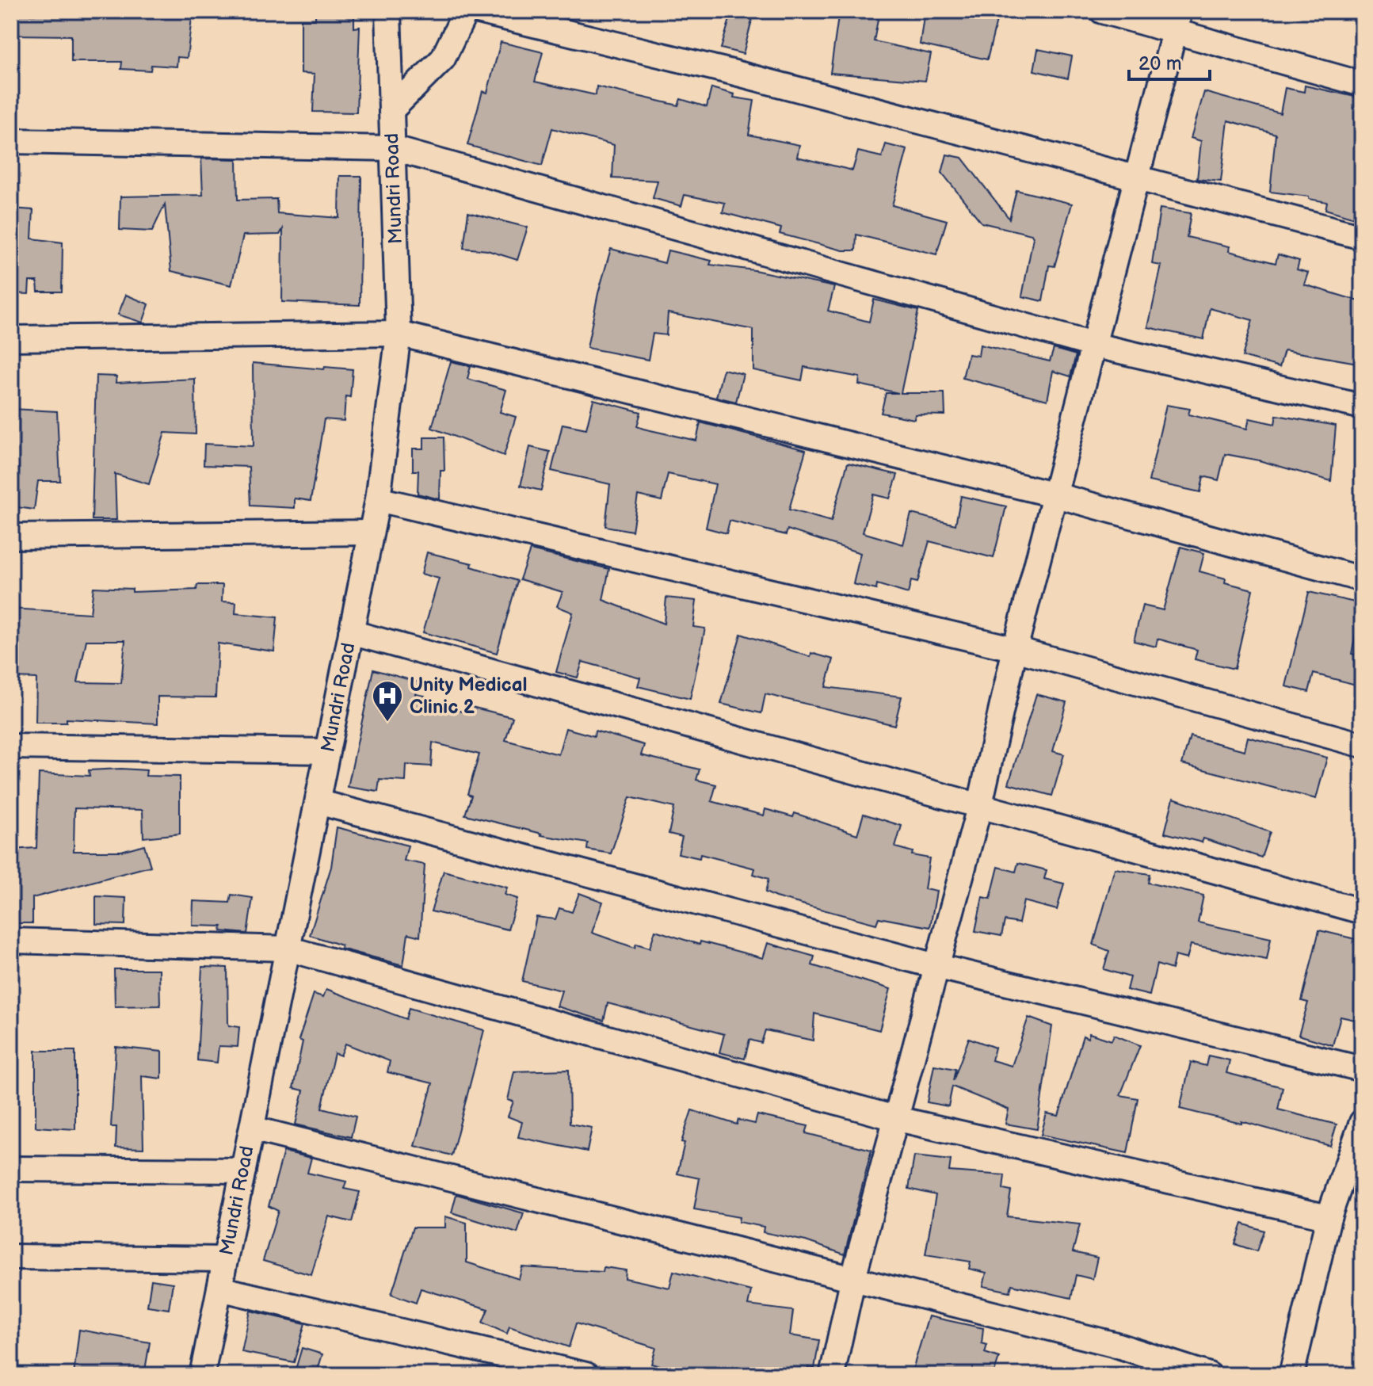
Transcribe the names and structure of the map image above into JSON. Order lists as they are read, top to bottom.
{
  "streets": {
    "street": ["Mundri Road"]
  },
  "places": {
    "hospital": ["Unity Medical Clinic 2"]
  },
  "scale_bar": "20 m"
}
